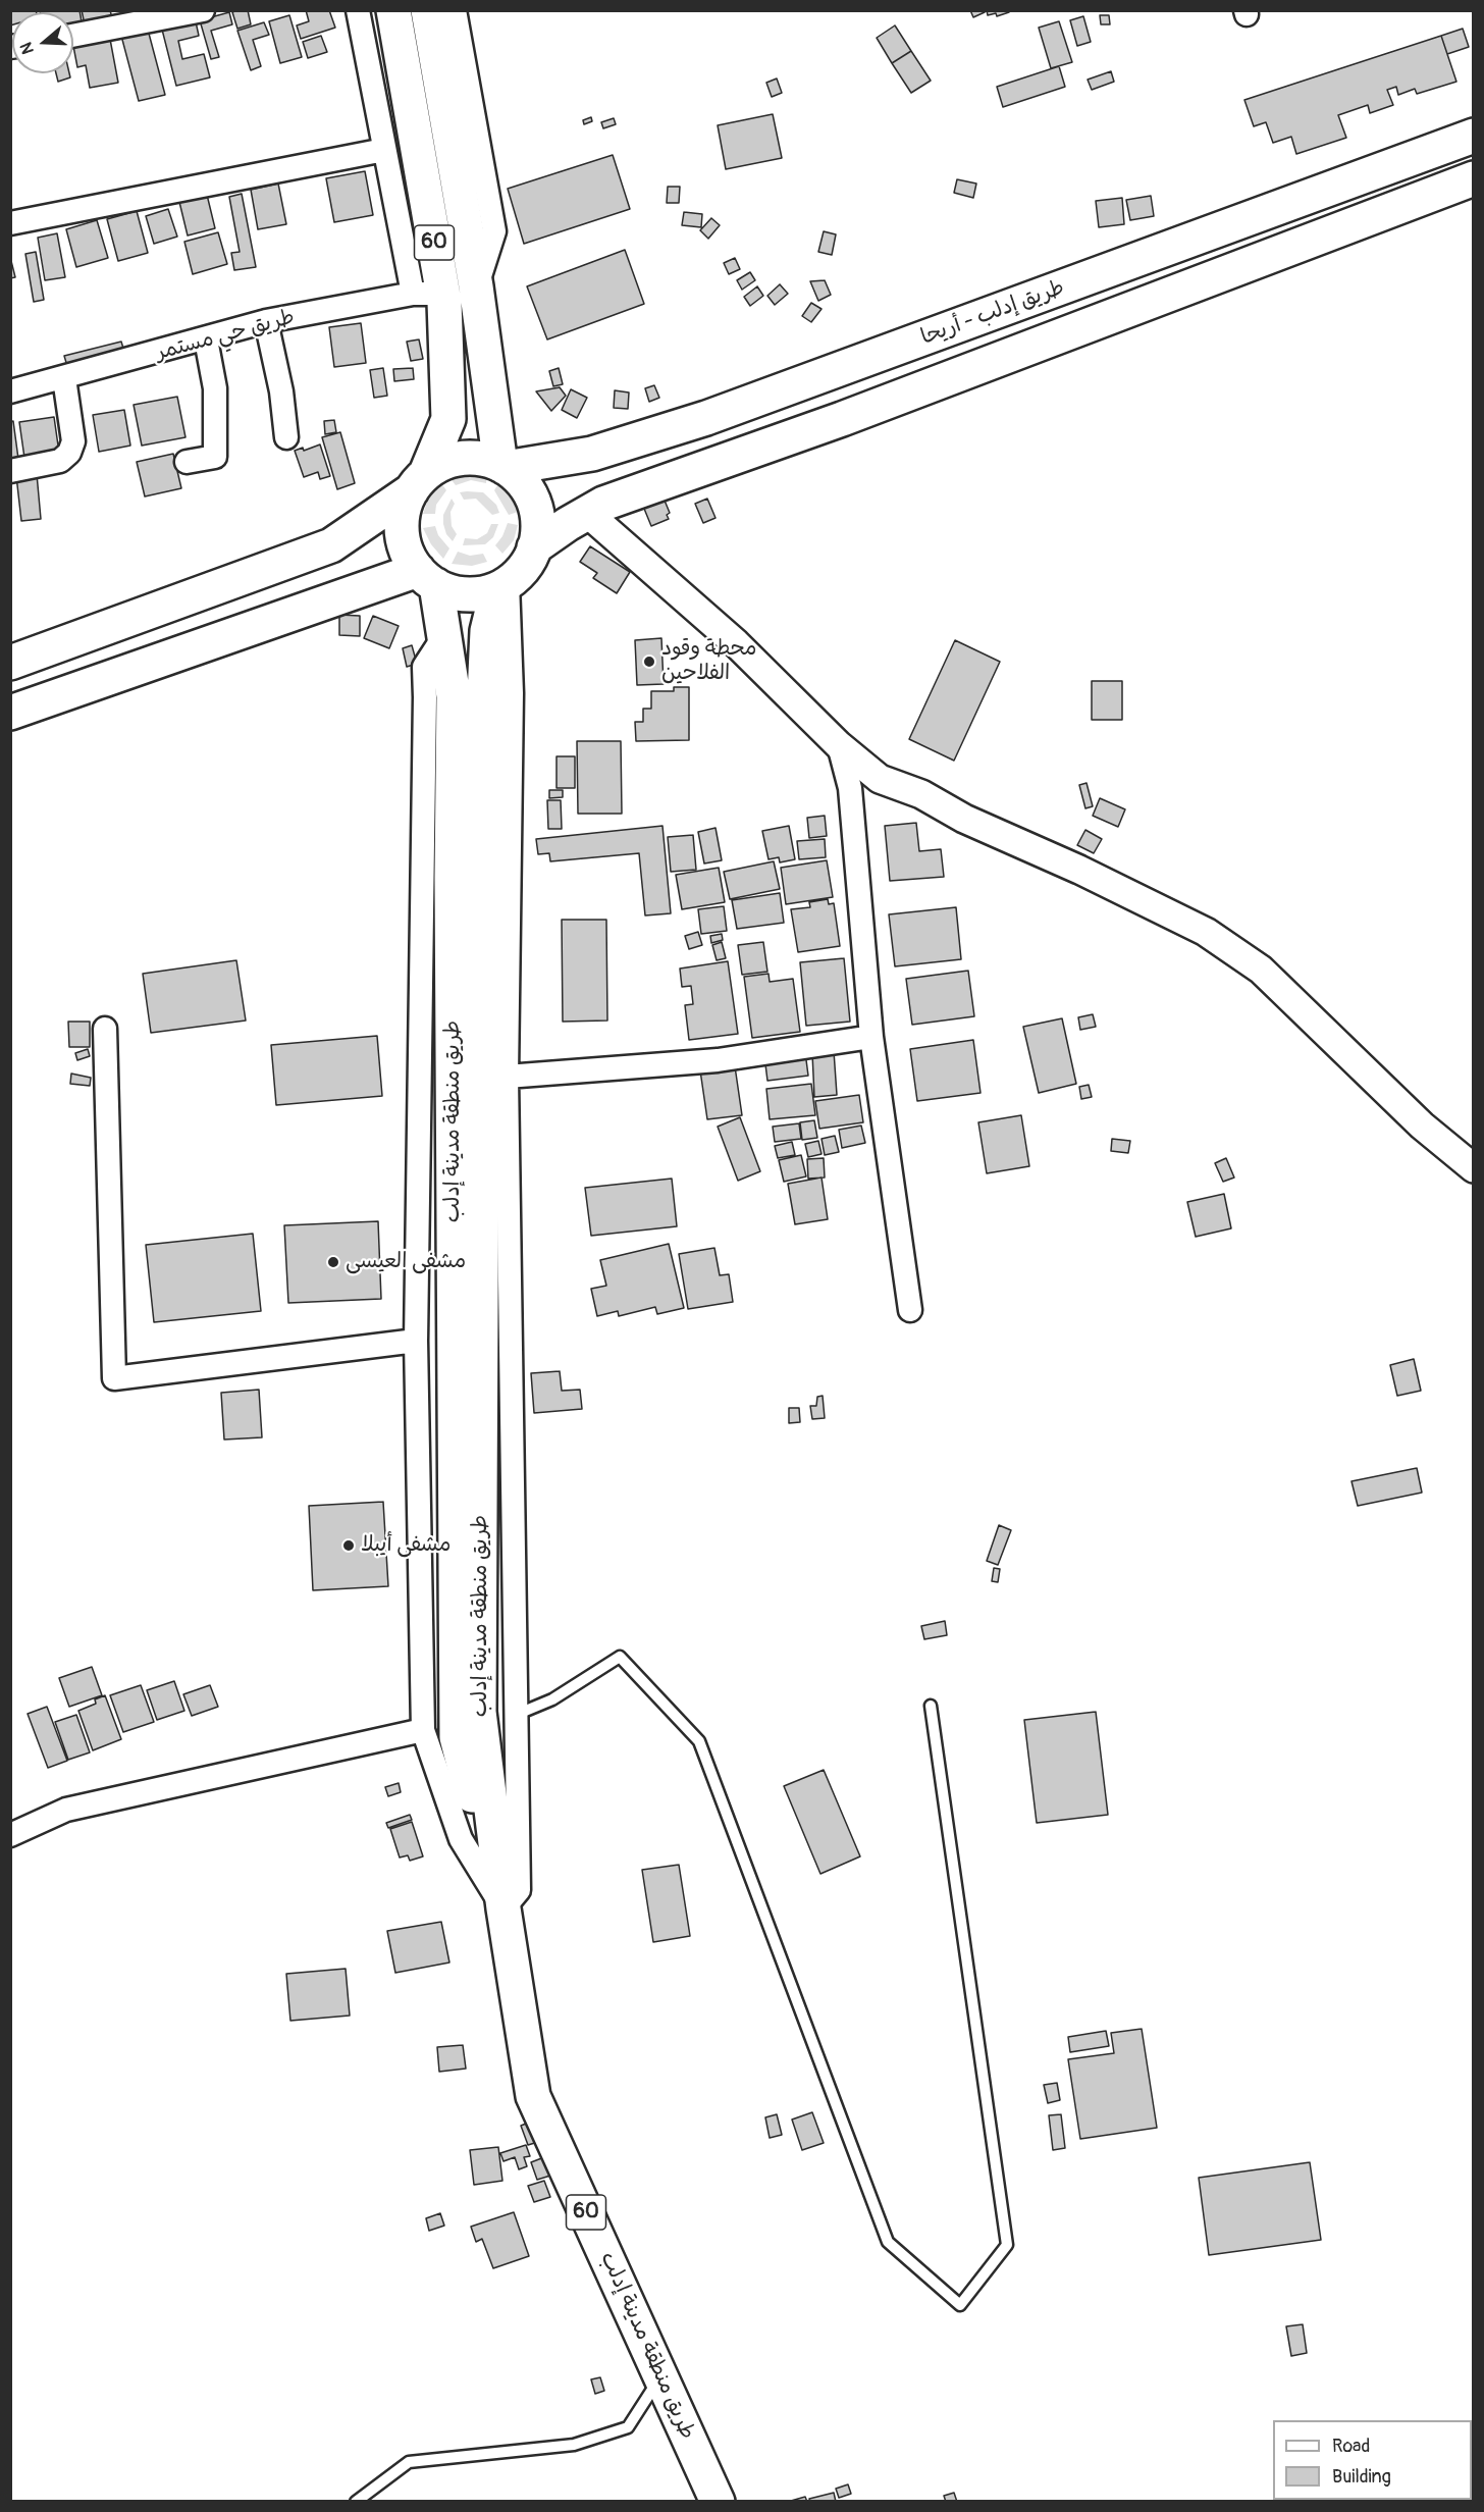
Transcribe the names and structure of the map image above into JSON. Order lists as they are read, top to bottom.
{
  "streets": {
    "main road": ["60", "طريق إدلب - أريحا", "طريق منطقة مدينة إدلب"],
    "street": ["طريق حي مستمر"]
  },
  "crossings": [
    ["60", "طريق إدلب - أريحا"],
    ["60", "طريق حي مستمر"],
    ["60", "طريق منطقة مدينة إدلب"],
    ["طريق إدلب - أريحا", "طريق منطقة مدينة إدلب"]
  ],
  "places": ["محطة وقود الفلاحين", "مشفى العيسى", "مشفى أيبلا"],
  "legend": ["Road", "Building"],
  "north": "left"
}
